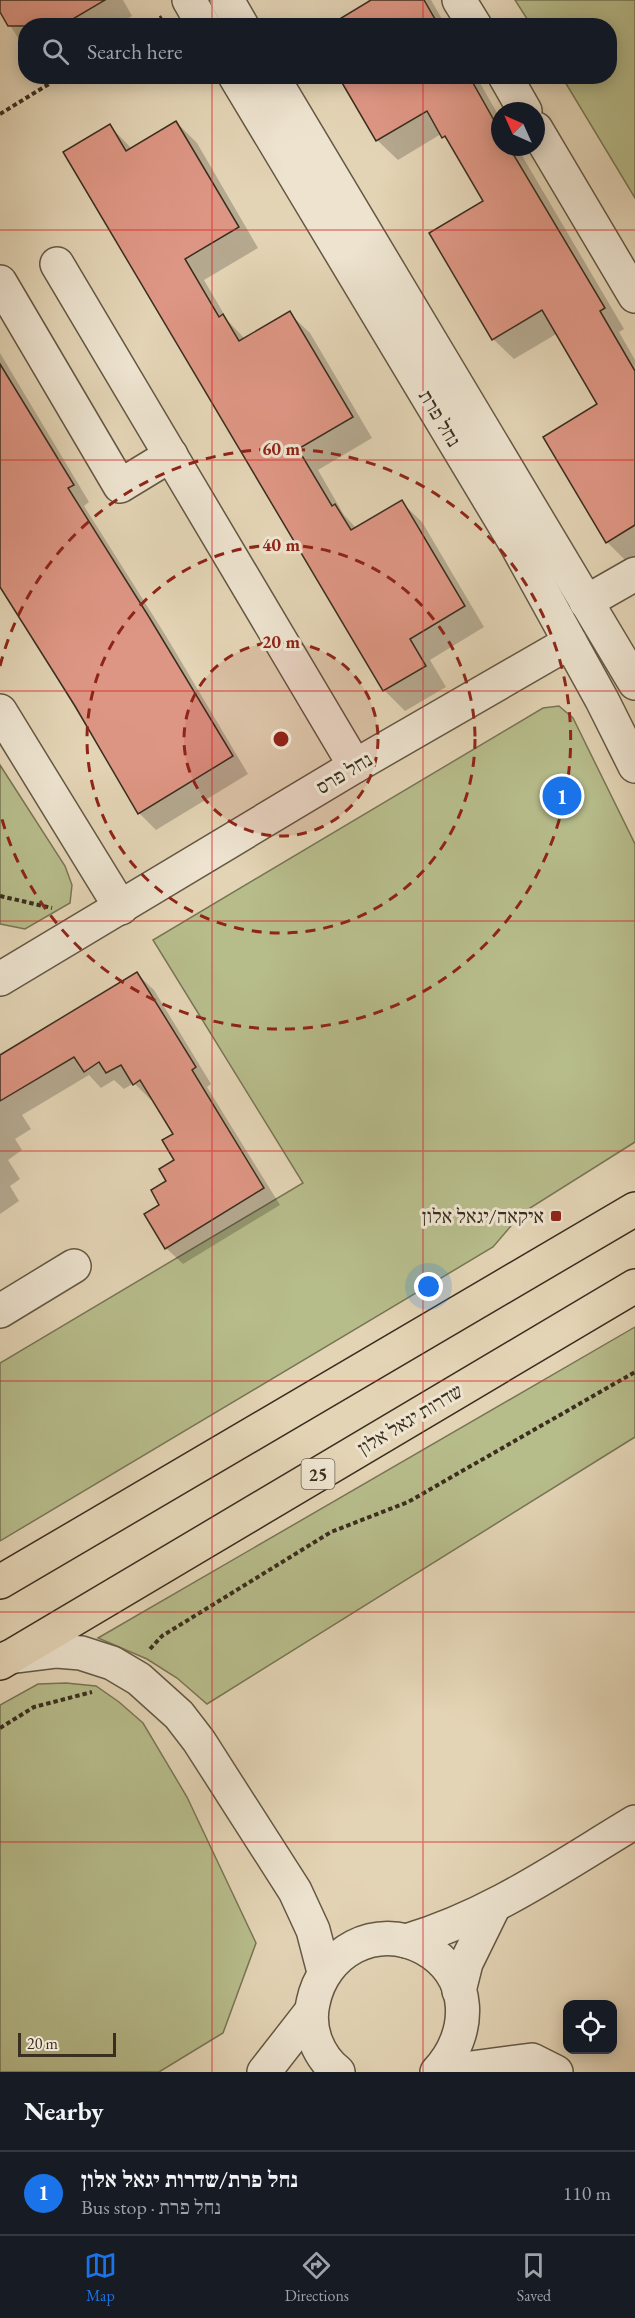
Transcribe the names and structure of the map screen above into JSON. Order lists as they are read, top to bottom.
{
  "streets": {
    "highway": ["שדרות יגאל אלון", "25"],
    "street": ["נחל פרת", "נחל פרס"]
  },
  "crossings": [
    ["נחל פרת", "נחל פרס"]
  ],
  "places": {
    "transit": ["איקאה/יגאל אלון"]
  },
  "scale_bar": "20 m",
  "north": "top left",
  "page": {
    "search": "Search here",
    "pins": "1",
    "scale": "20 m",
    "heading": "Nearby",
    "list": [
      {
        "mark": "1",
        "name": "נחל פרת/שדרות יגאל אלון",
        "note": "Bus stop · נחל פרת",
        "value": "110 m"
      }
    ],
    "nav": ["Map", "Directions", "Saved"]
  },
  "rings": ["60 m", "40 m", "20 m"]
}
